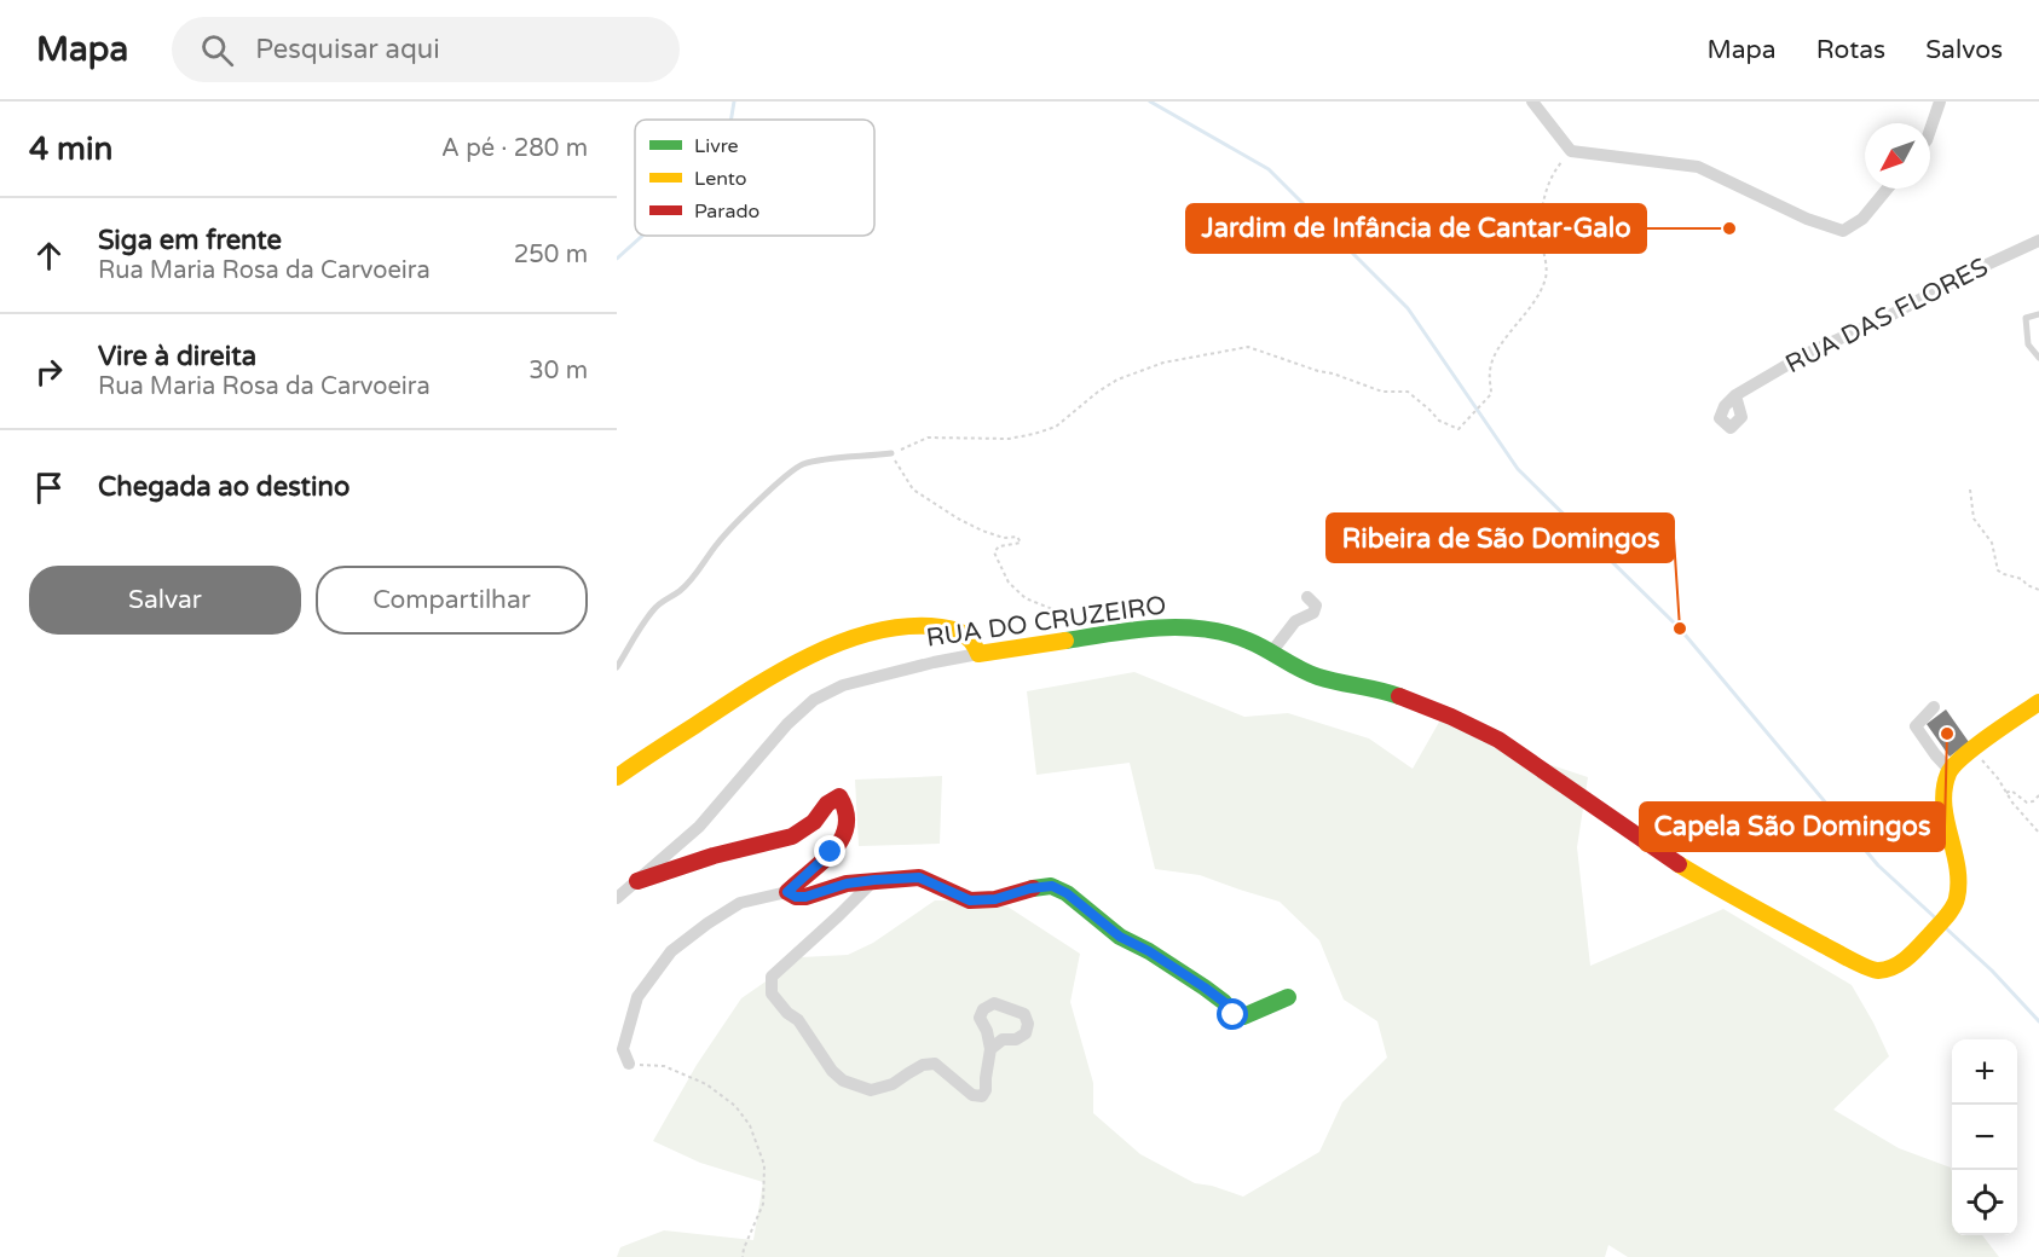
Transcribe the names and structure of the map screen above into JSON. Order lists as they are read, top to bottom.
{
  "streets": {
    "street": ["RUA DAS FLORES", "RUA DO CRUZEIRO"]
  },
  "places": ["Jardim de Infância de Cantar-Galo", "Ribeira de São Domingos", "Capela São Domingos"],
  "legend": ["Livre", "Lento", "Parado"],
  "north": "bottom left",
  "page": {
    "header": "Mapa",
    "search": "Pesquisar aqui",
    "nav": ["Mapa", "Rotas", "Salvos"],
    "heading": ["4 min", "A pé · 280 m"],
    "list": [
      ["Siga em frente", "Rua Maria Rosa da Carvoeira", "250 m"],
      ["Vire à direita", "Rua Maria Rosa da Carvoeira", "30 m"],
      "Chegada ao destino"
    ],
    "buttons": ["Salvar", "Compartilhar"],
    "map_buttons": ["+", "−"]
  }
}
